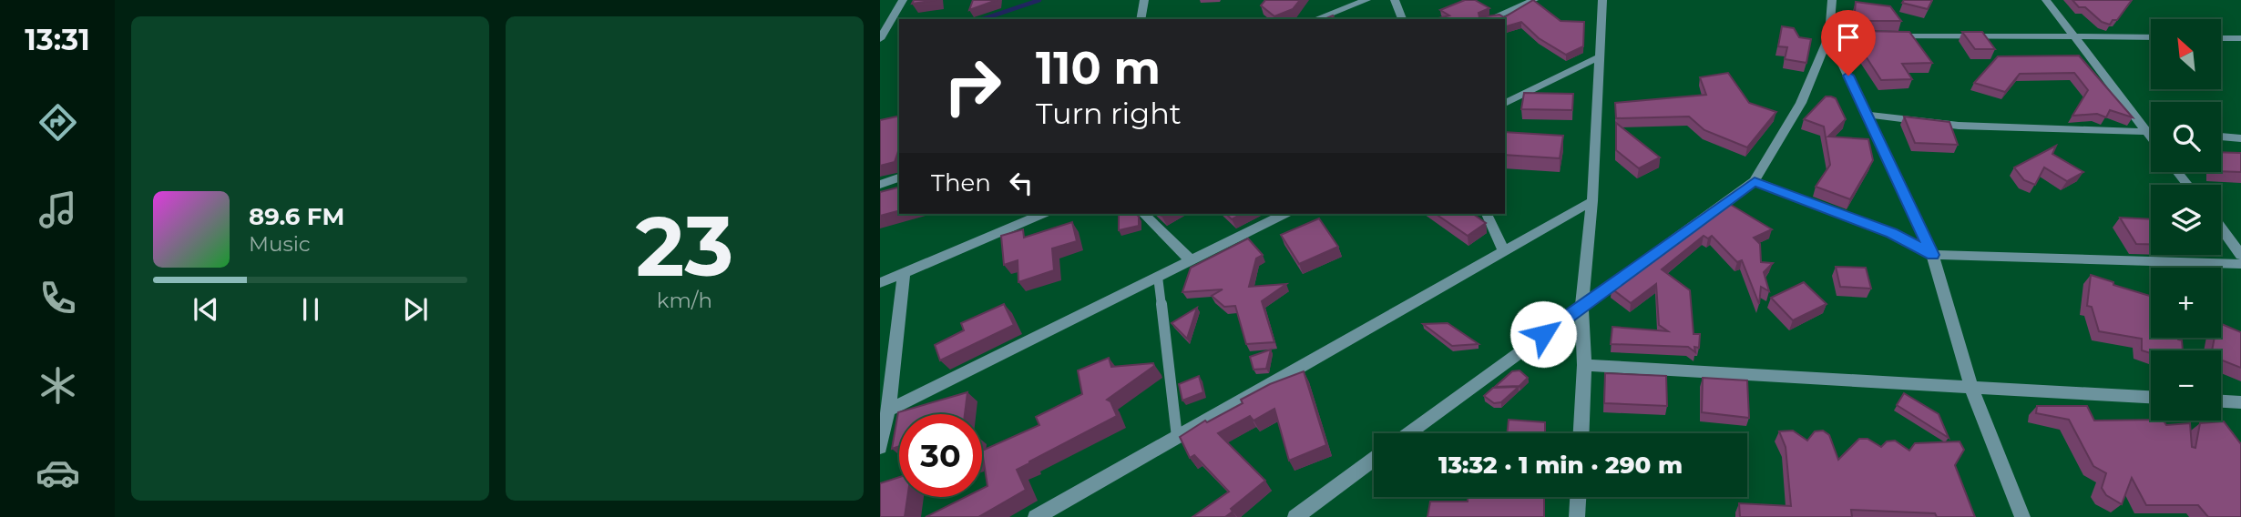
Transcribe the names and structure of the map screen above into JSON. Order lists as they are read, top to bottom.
{
  "north": "top left",
  "page": {
    "tabs": "13:31",
    "tile": ["23", "km/h"],
    "map_buttons": ["+", "−"],
    "turn": ["110 m", "Turn right"],
    "then": "Then",
    "song": ["89.6 FM", "Music"],
    "limit": "30",
    "trip": "13:32 · 1 min · 290 m"
  }
}
